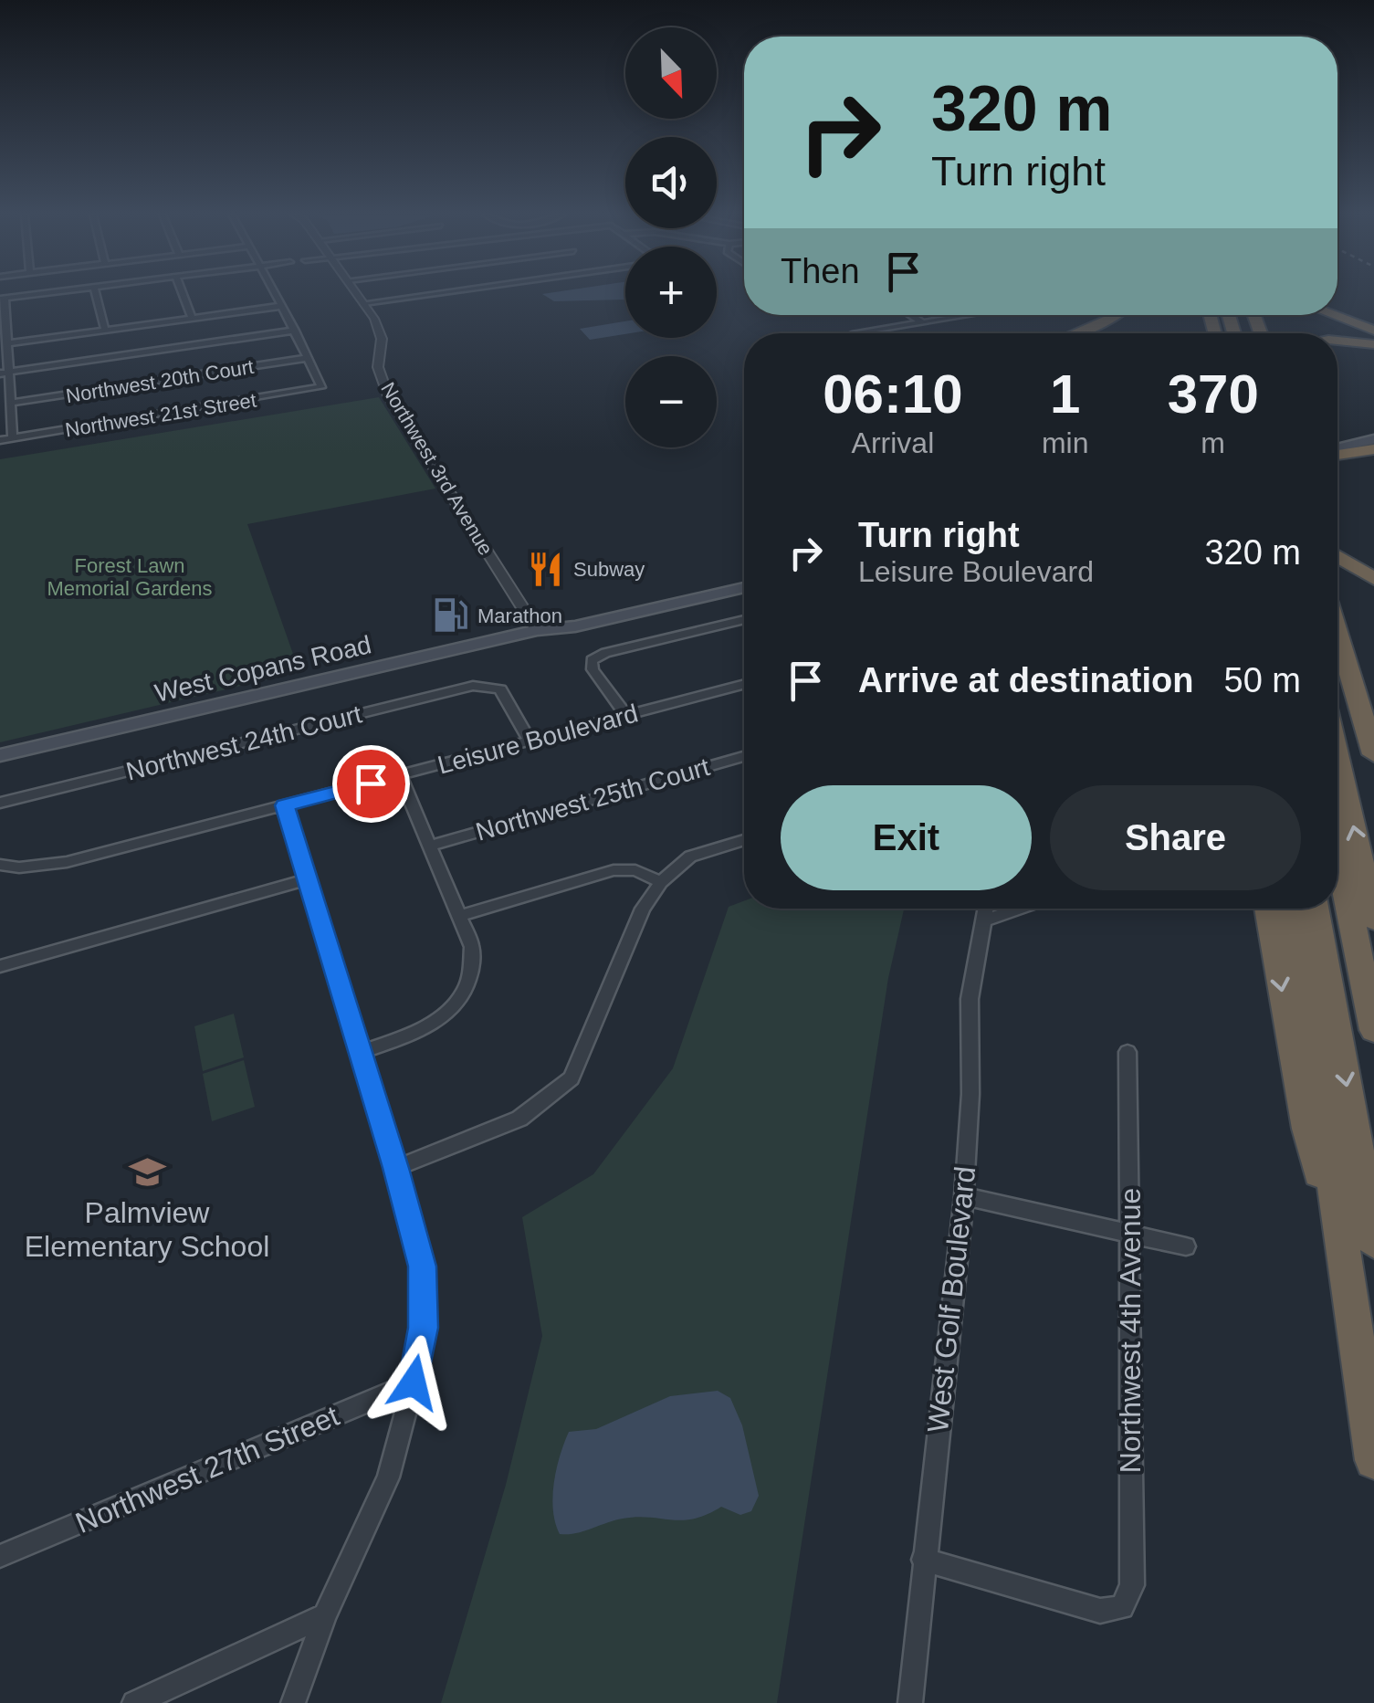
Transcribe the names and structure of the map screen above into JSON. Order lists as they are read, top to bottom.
{
  "streets": {
    "main road": ["West Copans Road"],
    "street": [
      "Northwest 20th Court",
      "Northwest 21st Street",
      "Northwest 3rd Avenue",
      "Leisure Boulevard",
      "Northwest 24th Court",
      "Northwest 25th Court",
      "West Golf Boulevard",
      "Northwest 4th Avenue",
      "Northwest 27th Street"
    ]
  },
  "crossings": [
    ["Northwest 20th Court", "Northwest 21st Street"],
    ["Northwest 3rd Avenue", "West Copans Road"],
    ["Leisure Boulevard", "Northwest 24th Court"],
    ["West Golf Boulevard", "Northwest 4th Avenue"]
  ],
  "parks": ["Forest Lawn Memorial Gardens"],
  "places": {
    "restaurant": ["Subway"],
    "fuel station": ["Marathon"],
    "school or university": ["Palmview Elementary School"]
  },
  "north": "bottom right",
  "page": {
    "map_buttons": ["+", "−"],
    "turn": ["320 m", "Turn right"],
    "then": "Then",
    "eta": [
      "06:10",
      "Arrival",
      "1",
      "min",
      "370",
      "m"
    ],
    "list": [
      {
        "name": "Turn right",
        "note": "Leisure Boulevard",
        "value": "320 m"
      },
      {
        "name": "Arrive at destination",
        "value": "50 m"
      }
    ],
    "buttons": ["Exit", "Share"]
  }
}
